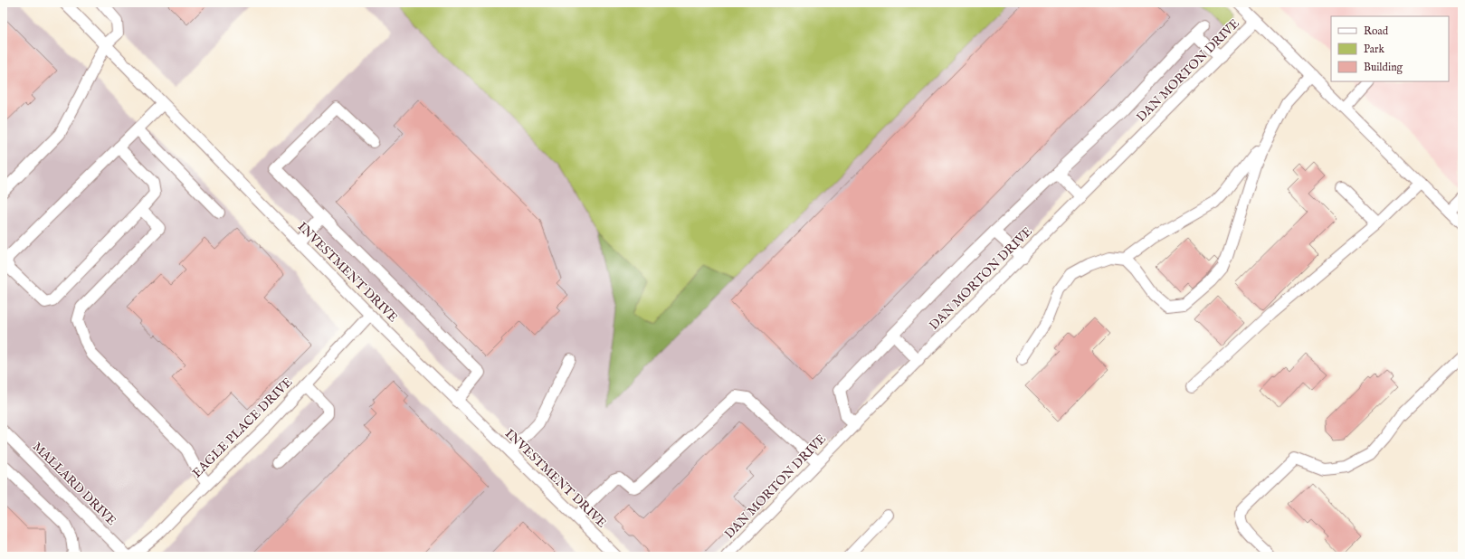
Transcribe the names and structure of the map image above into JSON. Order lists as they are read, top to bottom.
{
  "streets": {
    "street": [
      "DAN MORTON DRIVE",
      "INVESTMENT DRIVE",
      "EAGLE PLACE DRIVE",
      "MALLARD DRIVE"
    ]
  },
  "crossings": [
    ["INVESTMENT DRIVE", "EAGLE PLACE DRIVE"]
  ],
  "legend": ["Road", "Park", "Building"]
}
